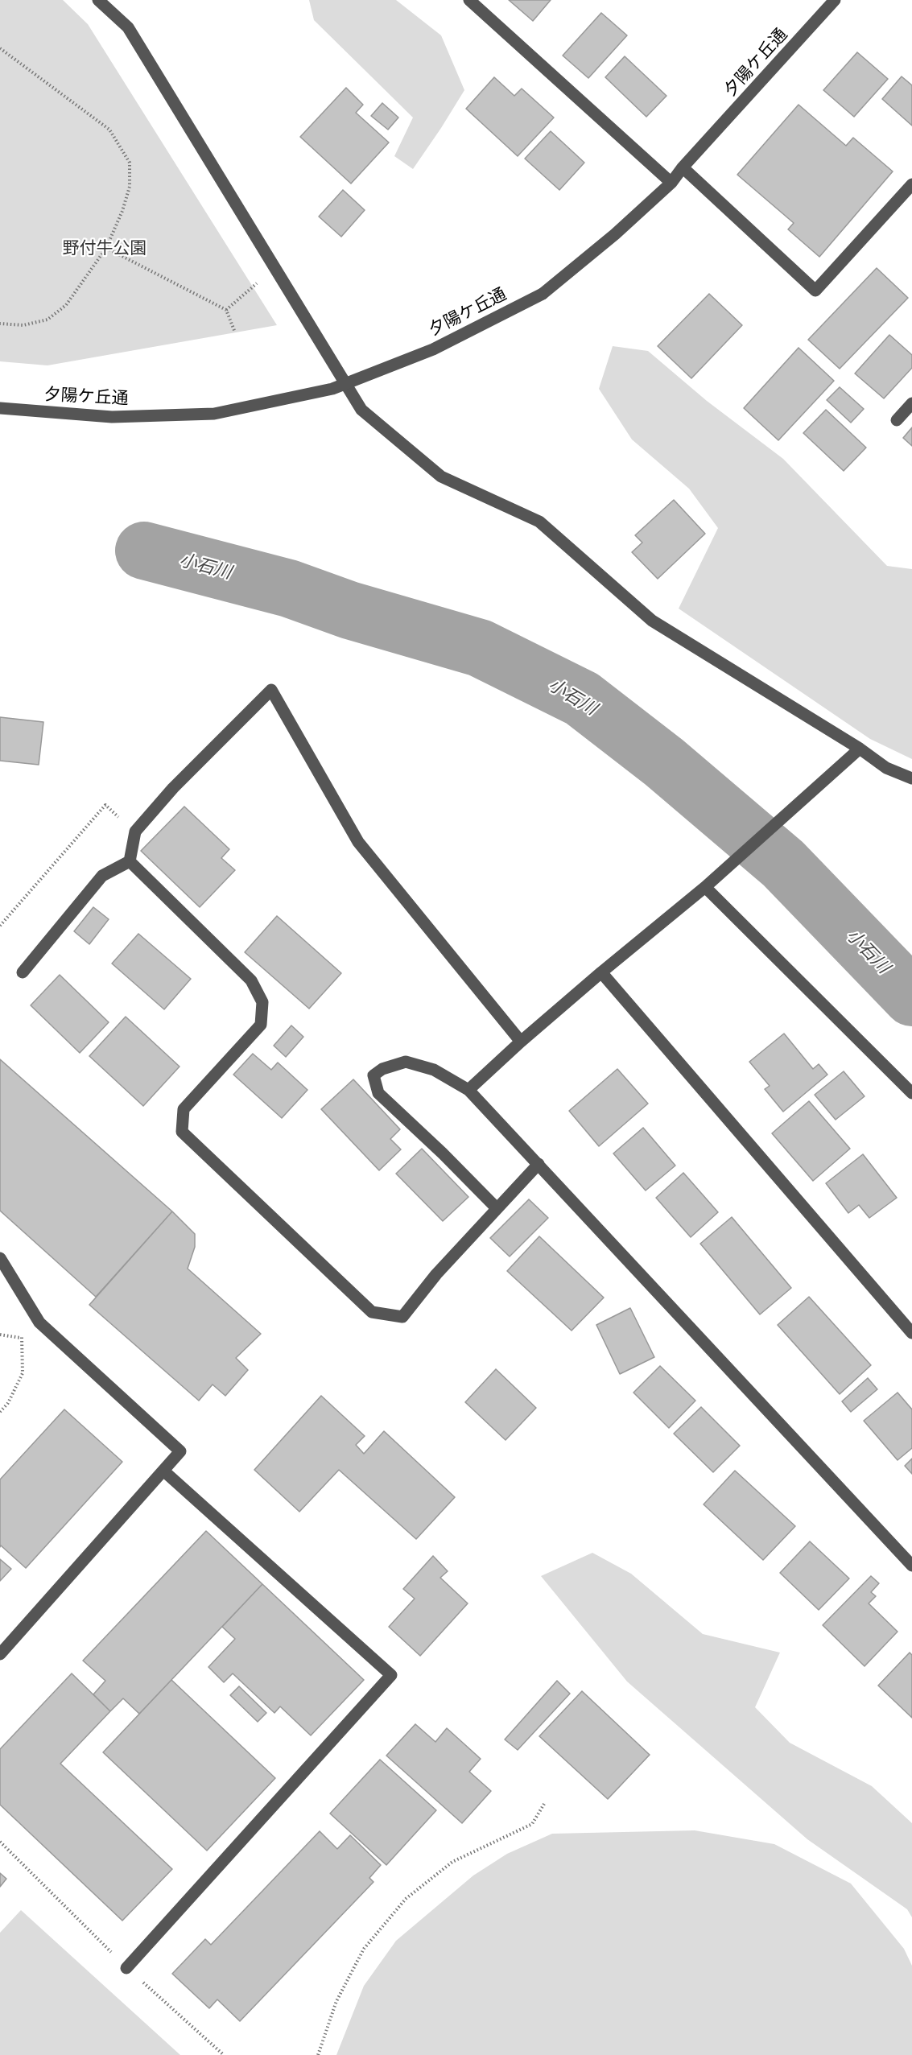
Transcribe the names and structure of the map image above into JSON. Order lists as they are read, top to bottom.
{
  "streets": {
    "street": ["夕陽ケ丘通"]
  },
  "water": ["小石川"],
  "parks": ["野付牛公園"]
}
